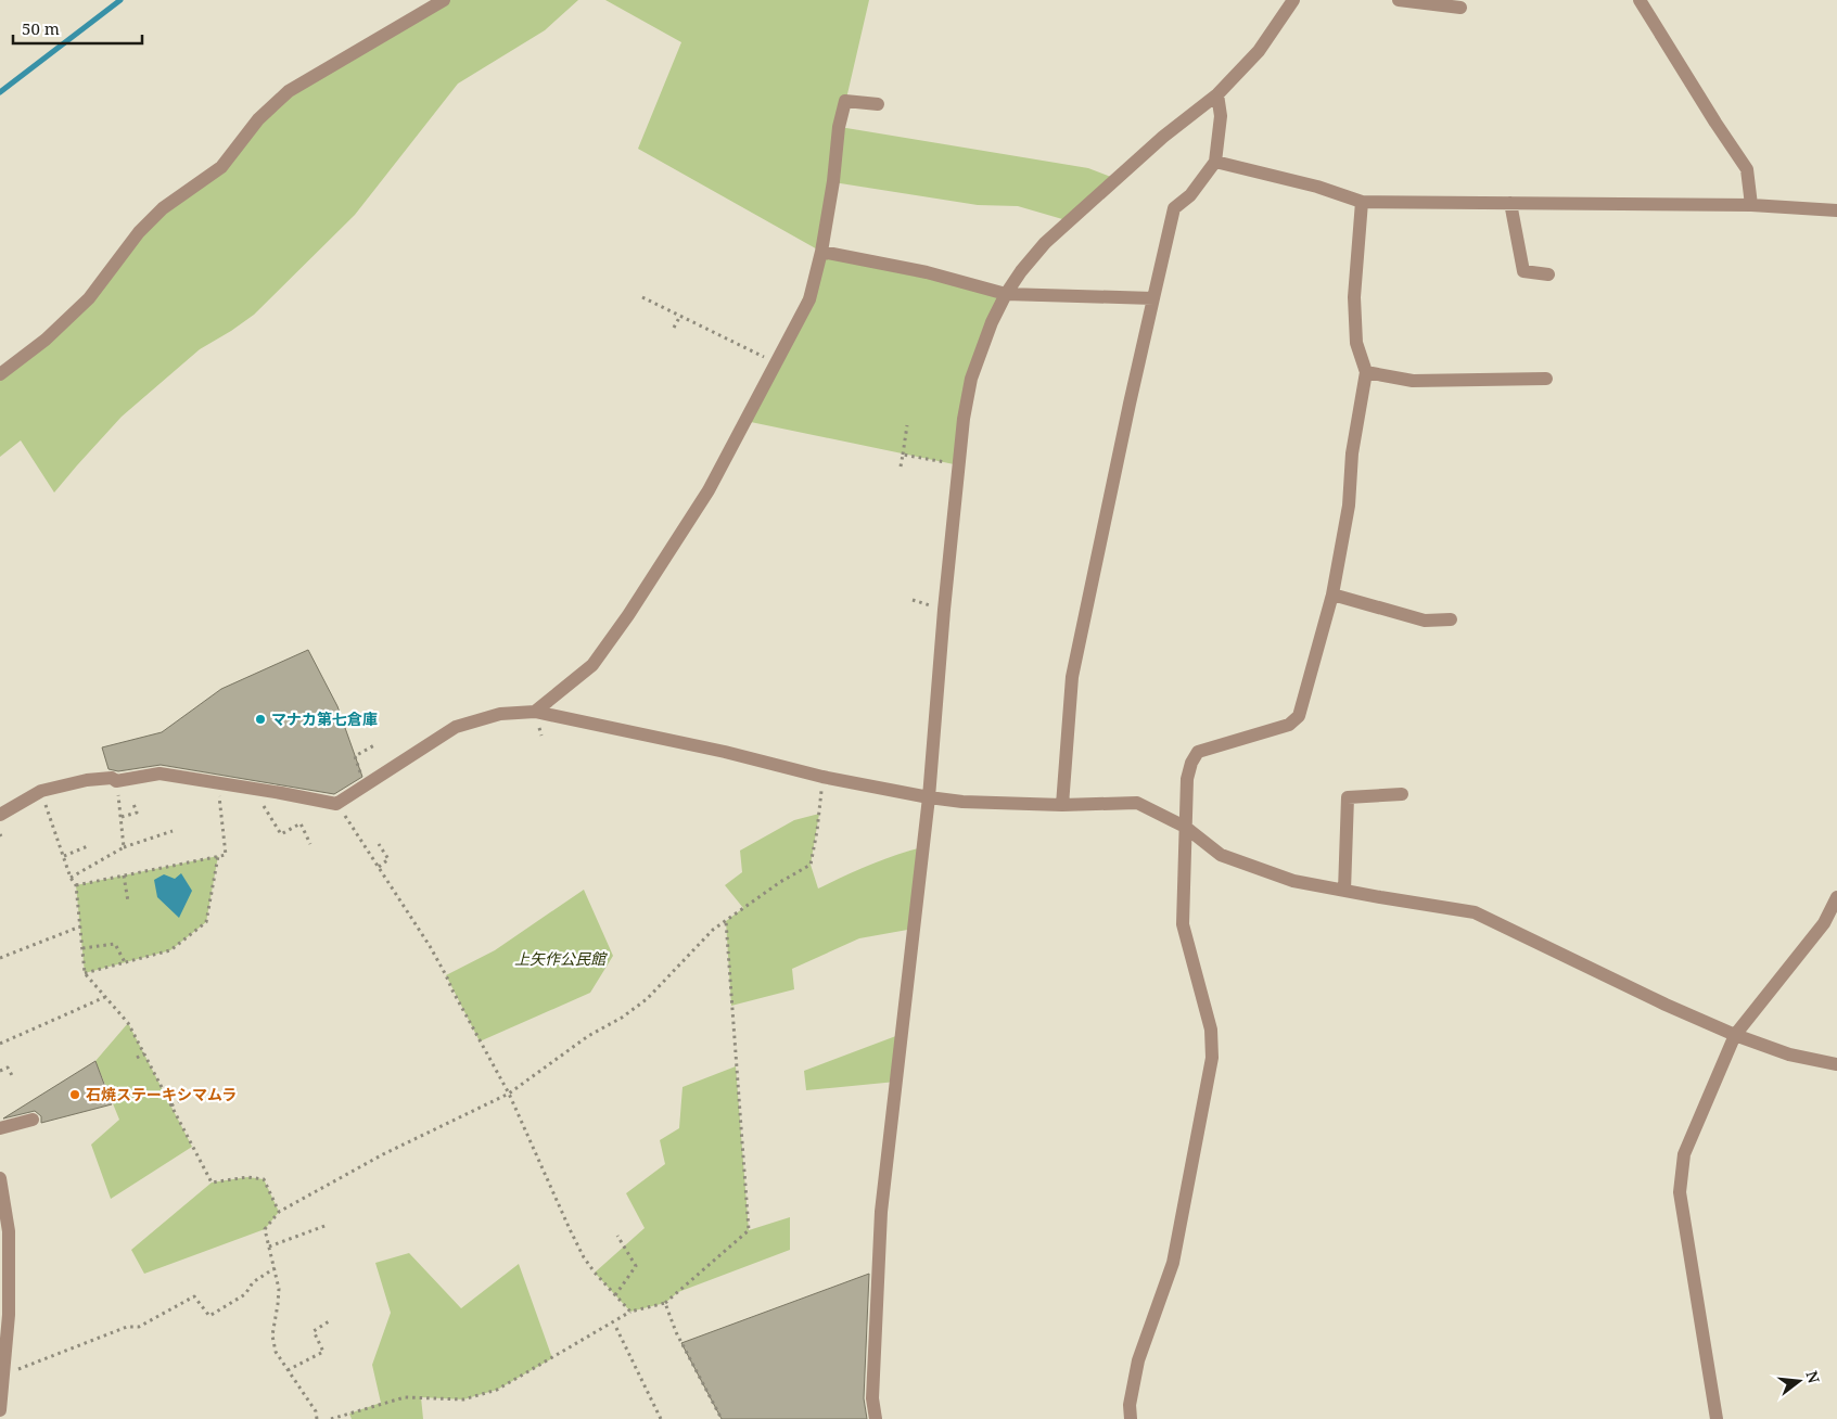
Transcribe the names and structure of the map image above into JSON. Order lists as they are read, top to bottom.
{
  "parks": ["上矢作公民館"],
  "places": ["マナカ第七倉庫", "石焼ステーキシマムラ"],
  "scale_bar": "50 m",
  "north": "right"
}
